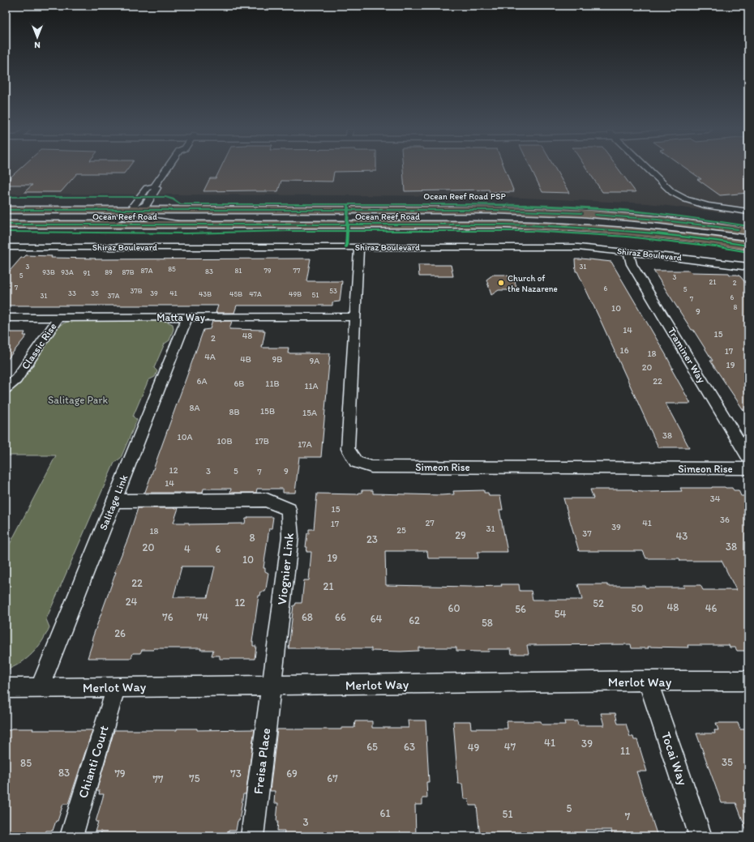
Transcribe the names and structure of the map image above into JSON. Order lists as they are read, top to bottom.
{
  "streets": {
    "main road": ["Ocean Reef Road"],
    "street": [
      "Shiraz Boulevard",
      "Matta Way",
      "Classic Rise",
      "Traminer Way",
      "Simeon Rise",
      "Salitage Link",
      "Viognier Link",
      "Merlot Way",
      "Tocai Way",
      "Freisa Place",
      "Chianti Court"
    ],
    "cycle path": ["Ocean Reef Road PSP"]
  },
  "crossings": [
    ["Shiraz Boulevard", "Traminer Way"],
    ["Shiraz Boulevard", "Simeon Rise"],
    ["Matta Way", "Classic Rise"],
    ["Matta Way", "Simeon Rise"],
    ["Matta Way", "Salitage Link"],
    ["Salitage Link", "Viognier Link"],
    ["Salitage Link", "Merlot Way"],
    ["Viognier Link", "Merlot Way"],
    ["Viognier Link", "Freisa Place"],
    ["Merlot Way", "Tocai Way"],
    ["Merlot Way", "Freisa Place"],
    ["Merlot Way", "Chianti Court"]
  ],
  "parks": ["Salitage Park"],
  "places": ["Church of the Nazarene"],
  "house_numbers": [
    "3",
    "31",
    "85",
    "87A",
    "81",
    "79",
    "77",
    "83",
    "93B",
    "93A",
    "89",
    "87B",
    "91",
    "5",
    "3",
    "21",
    "2",
    "7",
    "6",
    "5",
    "37B",
    "53",
    "33",
    "35",
    "39",
    "41",
    "43B",
    "45B",
    "47A",
    "49B",
    "51",
    "31",
    "37A",
    "6",
    "7",
    "8",
    "10",
    "9",
    "14",
    "15",
    "48",
    "2",
    "16",
    "17",
    "18",
    "4A",
    "4B",
    "9B",
    "9A",
    "19",
    "20",
    "6A",
    "22",
    "6B",
    "11B",
    "11A",
    "8A",
    "15B",
    "8B",
    "15A",
    "38",
    "10A",
    "10B",
    "17B",
    "17A",
    "12",
    "3",
    "5",
    "9",
    "7",
    "14",
    "34",
    "15",
    "36",
    "27",
    "41",
    "17",
    "39",
    "31",
    "25",
    "18",
    "37",
    "29",
    "43",
    "8",
    "23",
    "38",
    "20",
    "4",
    "6",
    "19",
    "10",
    "22",
    "21",
    "24",
    "12",
    "52",
    "48",
    "60",
    "50",
    "46",
    "56",
    "54",
    "76",
    "74",
    "68",
    "66",
    "64",
    "62",
    "58",
    "26",
    "41",
    "39",
    "65",
    "63",
    "47",
    "49",
    "11",
    "35",
    "85",
    "83",
    "79",
    "73",
    "69",
    "75",
    "67",
    "77",
    "5",
    "61",
    "51",
    "7",
    "3"
  ],
  "north": "bottom"
}
